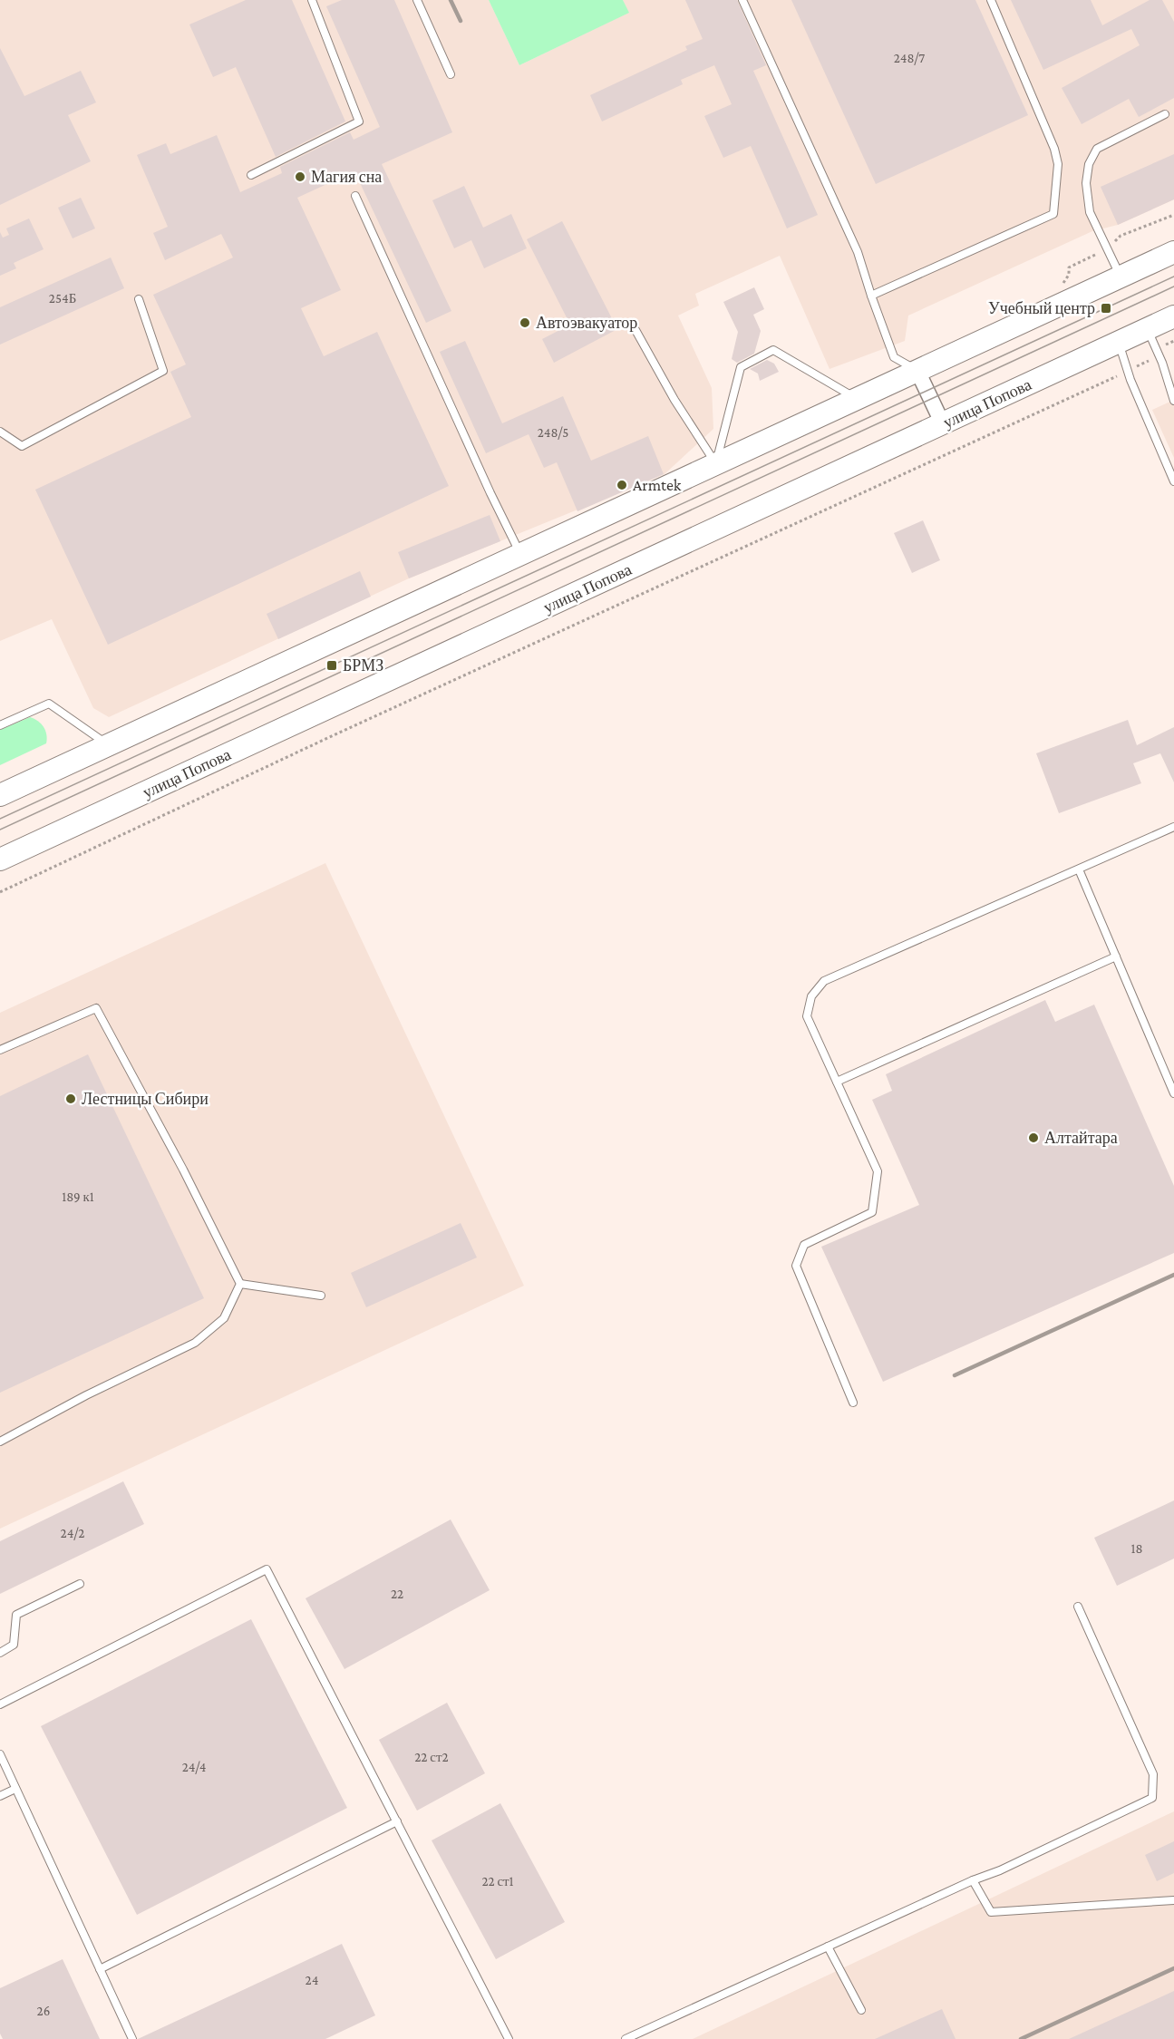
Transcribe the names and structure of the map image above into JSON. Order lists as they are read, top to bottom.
{
  "streets": {
    "main road": ["улица Попова"]
  },
  "places": {
    "other": [
      "Магия сна",
      "Автоэвакуатор",
      "Armtek",
      "Лестницы Сибири",
      "Алтайтара"
    ],
    "transit": ["Учебный центр", "БРМЗ"]
  },
  "house_numbers": [
    "248/7",
    "254Б",
    "248/5",
    "189 к1",
    "24/2",
    "18",
    "22",
    "22 ст2",
    "24/4",
    "22 ст1",
    "24",
    "26"
  ]
}
